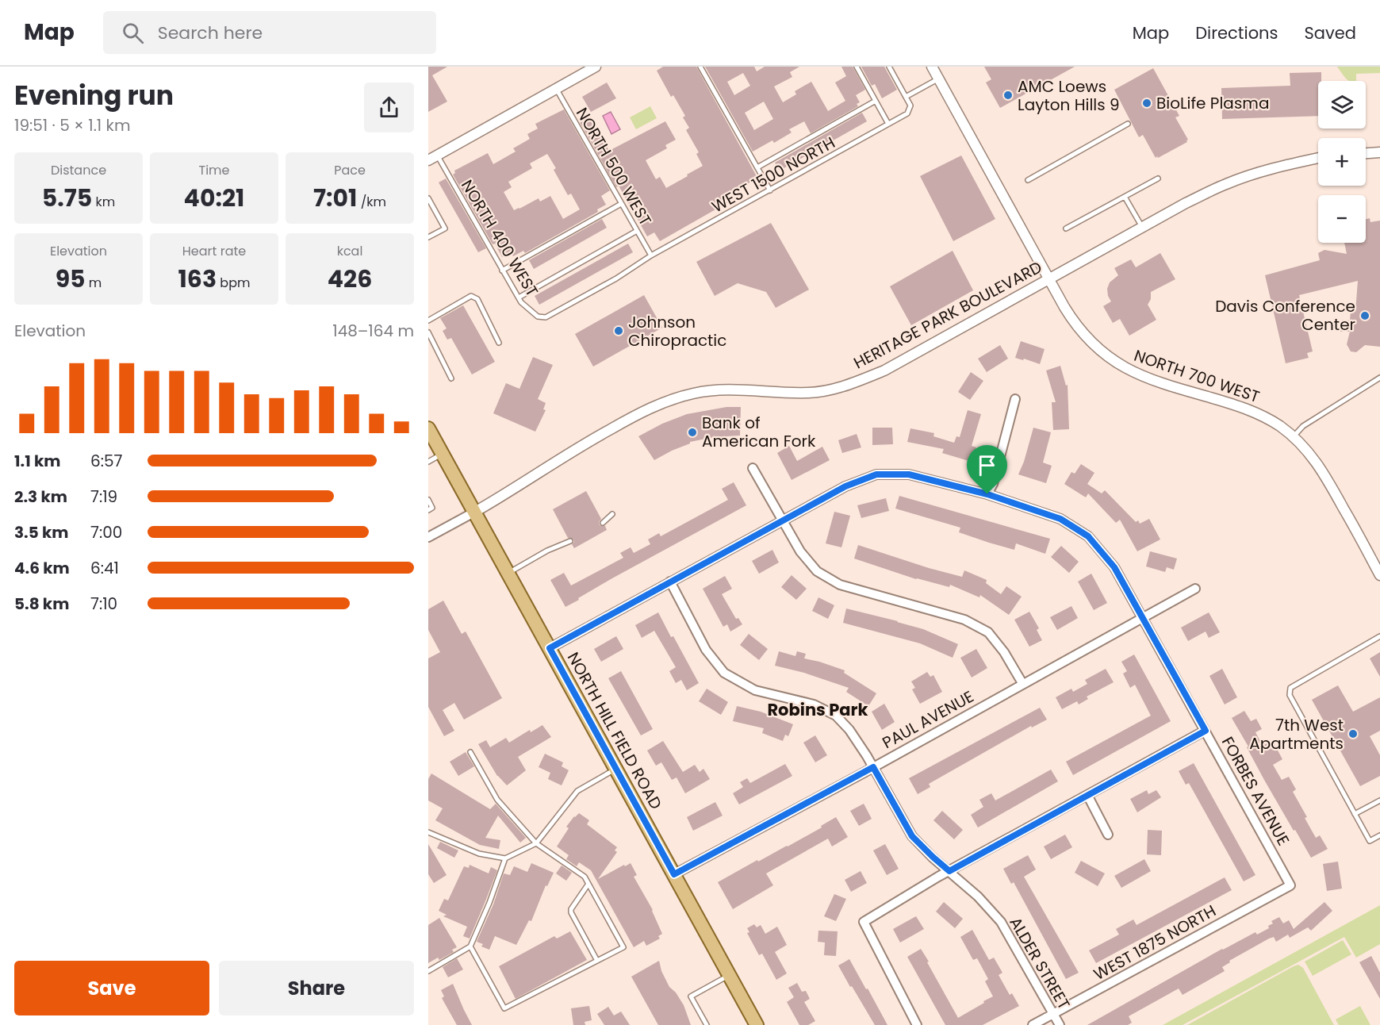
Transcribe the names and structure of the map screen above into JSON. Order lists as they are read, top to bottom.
{
  "streets": {
    "main road": ["NORTH HILL FIELD ROAD"],
    "street": [
      "HERITAGE PARK BOULEVARD",
      "NORTH 700 WEST",
      "PAUL AVENUE",
      "FORBES AVENUE",
      "WEST 1875 NORTH",
      "ALDER STREET"
    ],
    "lane": ["NORTH 500 WEST", "WEST 1500 NORTH", "NORTH 400 WEST"]
  },
  "crossings": [
    ["NORTH 500 WEST", "WEST 1500 NORTH"],
    ["NORTH 500 WEST", "NORTH 400 WEST"],
    ["WEST 1500 NORTH", "NORTH 400 WEST"],
    ["HERITAGE PARK BOULEVARD", "NORTH 700 WEST"],
    ["HERITAGE PARK BOULEVARD", "NORTH HILL FIELD ROAD"],
    ["PAUL AVENUE", "NORTH HILL FIELD ROAD"],
    ["PAUL AVENUE", "FORBES AVENUE"],
    ["PAUL AVENUE", "ALDER STREET"],
    ["NORTH HILL FIELD ROAD", "FORBES AVENUE"],
    ["FORBES AVENUE", "WEST 1875 NORTH"],
    ["FORBES AVENUE", "ALDER STREET"],
    ["WEST 1875 NORTH", "ALDER STREET"]
  ],
  "districts": ["Robins Park"],
  "places": [
    "AMC Loews Layton Hills 9",
    "BioLife Plasma",
    "Davis Conference Center",
    "Johnson Chiropractic",
    "Bank of American Fork",
    "7th West Apartments"
  ],
  "page": {
    "header": "Map",
    "search": "Search here",
    "nav": ["Map", "Directions", "Saved"],
    "heading": ["Evening run", "19:51 · 5 × 1.1 km"],
    "map_buttons": ["+", "−"],
    "stats": [
      ["Distance", "5.75 km"],
      ["Time", "40:21"],
      ["Pace", "7:01 /km"],
      ["Elevation", "95 m"],
      ["Heart rate", "163 bpm"],
      ["kcal", "426"]
    ],
    "chart": ["Elevation", "148–164 m"],
    "list": [
      {
        "name": "1.1 km",
        "note": "6:57"
      },
      {
        "name": "2.3 km",
        "note": "7:19"
      },
      {
        "name": "3.5 km",
        "note": "7:00"
      },
      {
        "name": "4.6 km",
        "note": "6:41"
      },
      {
        "name": "5.8 km",
        "note": "7:10"
      }
    ],
    "buttons": ["Save", "Share"]
  }
}
